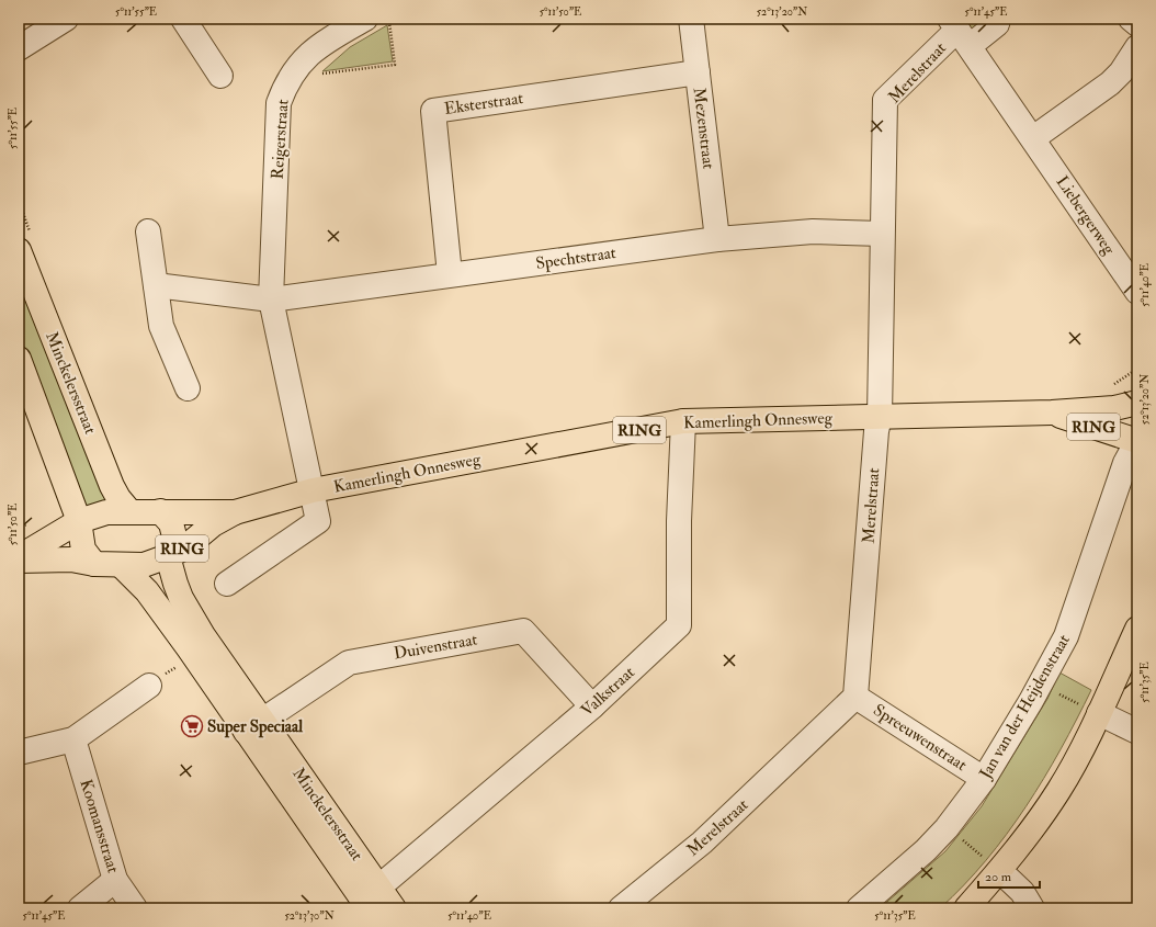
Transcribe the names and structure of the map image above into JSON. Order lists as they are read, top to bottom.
{
  "streets": {
    "main road": ["Minckelersstraat", "Kamerlingh Onnesweg", "RING"],
    "street": [
      "Merelstraat",
      "Eksterstraat",
      "Mezenstraat",
      "Reigerstraat",
      "Liebergerweg",
      "Spechtstraat",
      "Duivenstraat",
      "Valkstraat",
      "Jan van der Heijdenstraat",
      "Spreeuwenstraat",
      "Koomansstraat"
    ]
  },
  "crossings": [
    ["Merelstraat", "Liebergerweg"],
    ["Merelstraat", "Spechtstraat"],
    ["Merelstraat", "Kamerlingh Onnesweg"],
    ["Merelstraat", "Spreeuwenstraat"],
    ["Eksterstraat", "Mezenstraat"],
    ["Eksterstraat", "Spechtstraat"],
    ["Mezenstraat", "Spechtstraat"],
    ["Reigerstraat", "Spechtstraat"],
    ["Reigerstraat", "Kamerlingh Onnesweg"],
    ["Minckelersstraat", "Kamerlingh Onnesweg"],
    ["Minckelersstraat", "Duivenstraat"],
    ["Minckelersstraat", "Valkstraat"],
    ["Kamerlingh Onnesweg", "Valkstraat"],
    ["Kamerlingh Onnesweg", "Jan van der Heijdenstraat"],
    ["Duivenstraat", "Valkstraat"],
    ["Jan van der Heijdenstraat", "Spreeuwenstraat"]
  ],
  "places": {
    "supermarket": ["Super Speciaal"]
  },
  "scale_bar": "20 m",
  "coordinates": [
    "5°11'55\"E",
    "5°11'50\"E",
    "52°13'20\"N",
    "5°11'45\"E",
    "5°11'40\"E",
    "5°11'35\"E",
    "52°13'30\"N"
  ]
}
